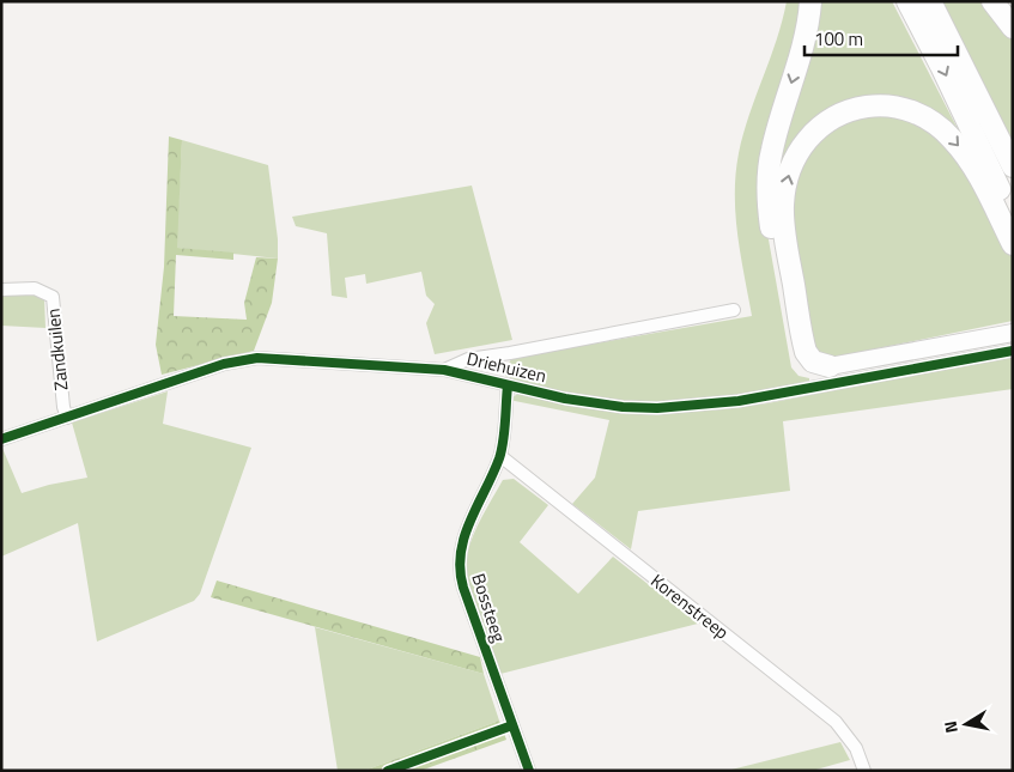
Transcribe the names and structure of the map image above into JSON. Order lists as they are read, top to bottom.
{
  "streets": {
    "street": [
      "Zandkuilen",
      "Driehuizen",
      "Korenstreep",
      "Bossteeg"
    ]
  },
  "crossings": [
    ["Zandkuilen", "Driehuizen"],
    ["Driehuizen", "Bossteeg"],
    ["Korenstreep", "Bossteeg"]
  ],
  "scale_bar": "100 m",
  "north": "left"
}
